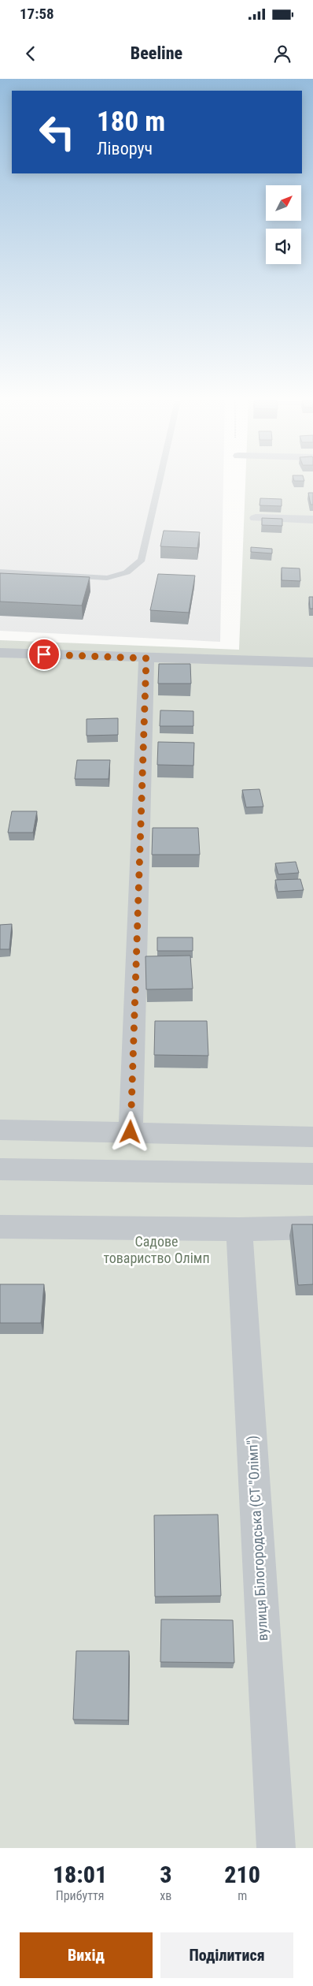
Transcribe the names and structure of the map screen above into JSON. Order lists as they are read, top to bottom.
{
  "streets": {
    "street": ["вулиця Білогородська (СТ \"Олімп\")"]
  },
  "parks": ["Садове товариство Олімп"],
  "north": "top right",
  "page": {
    "status": "17:58",
    "header": "Beeline",
    "turn": ["180 m", "Ліворуч"],
    "eta": [
      "18:01",
      "Прибуття",
      "3",
      "хв",
      "210",
      "m"
    ],
    "buttons": ["Вихід", "Поділитися"]
  }
}
